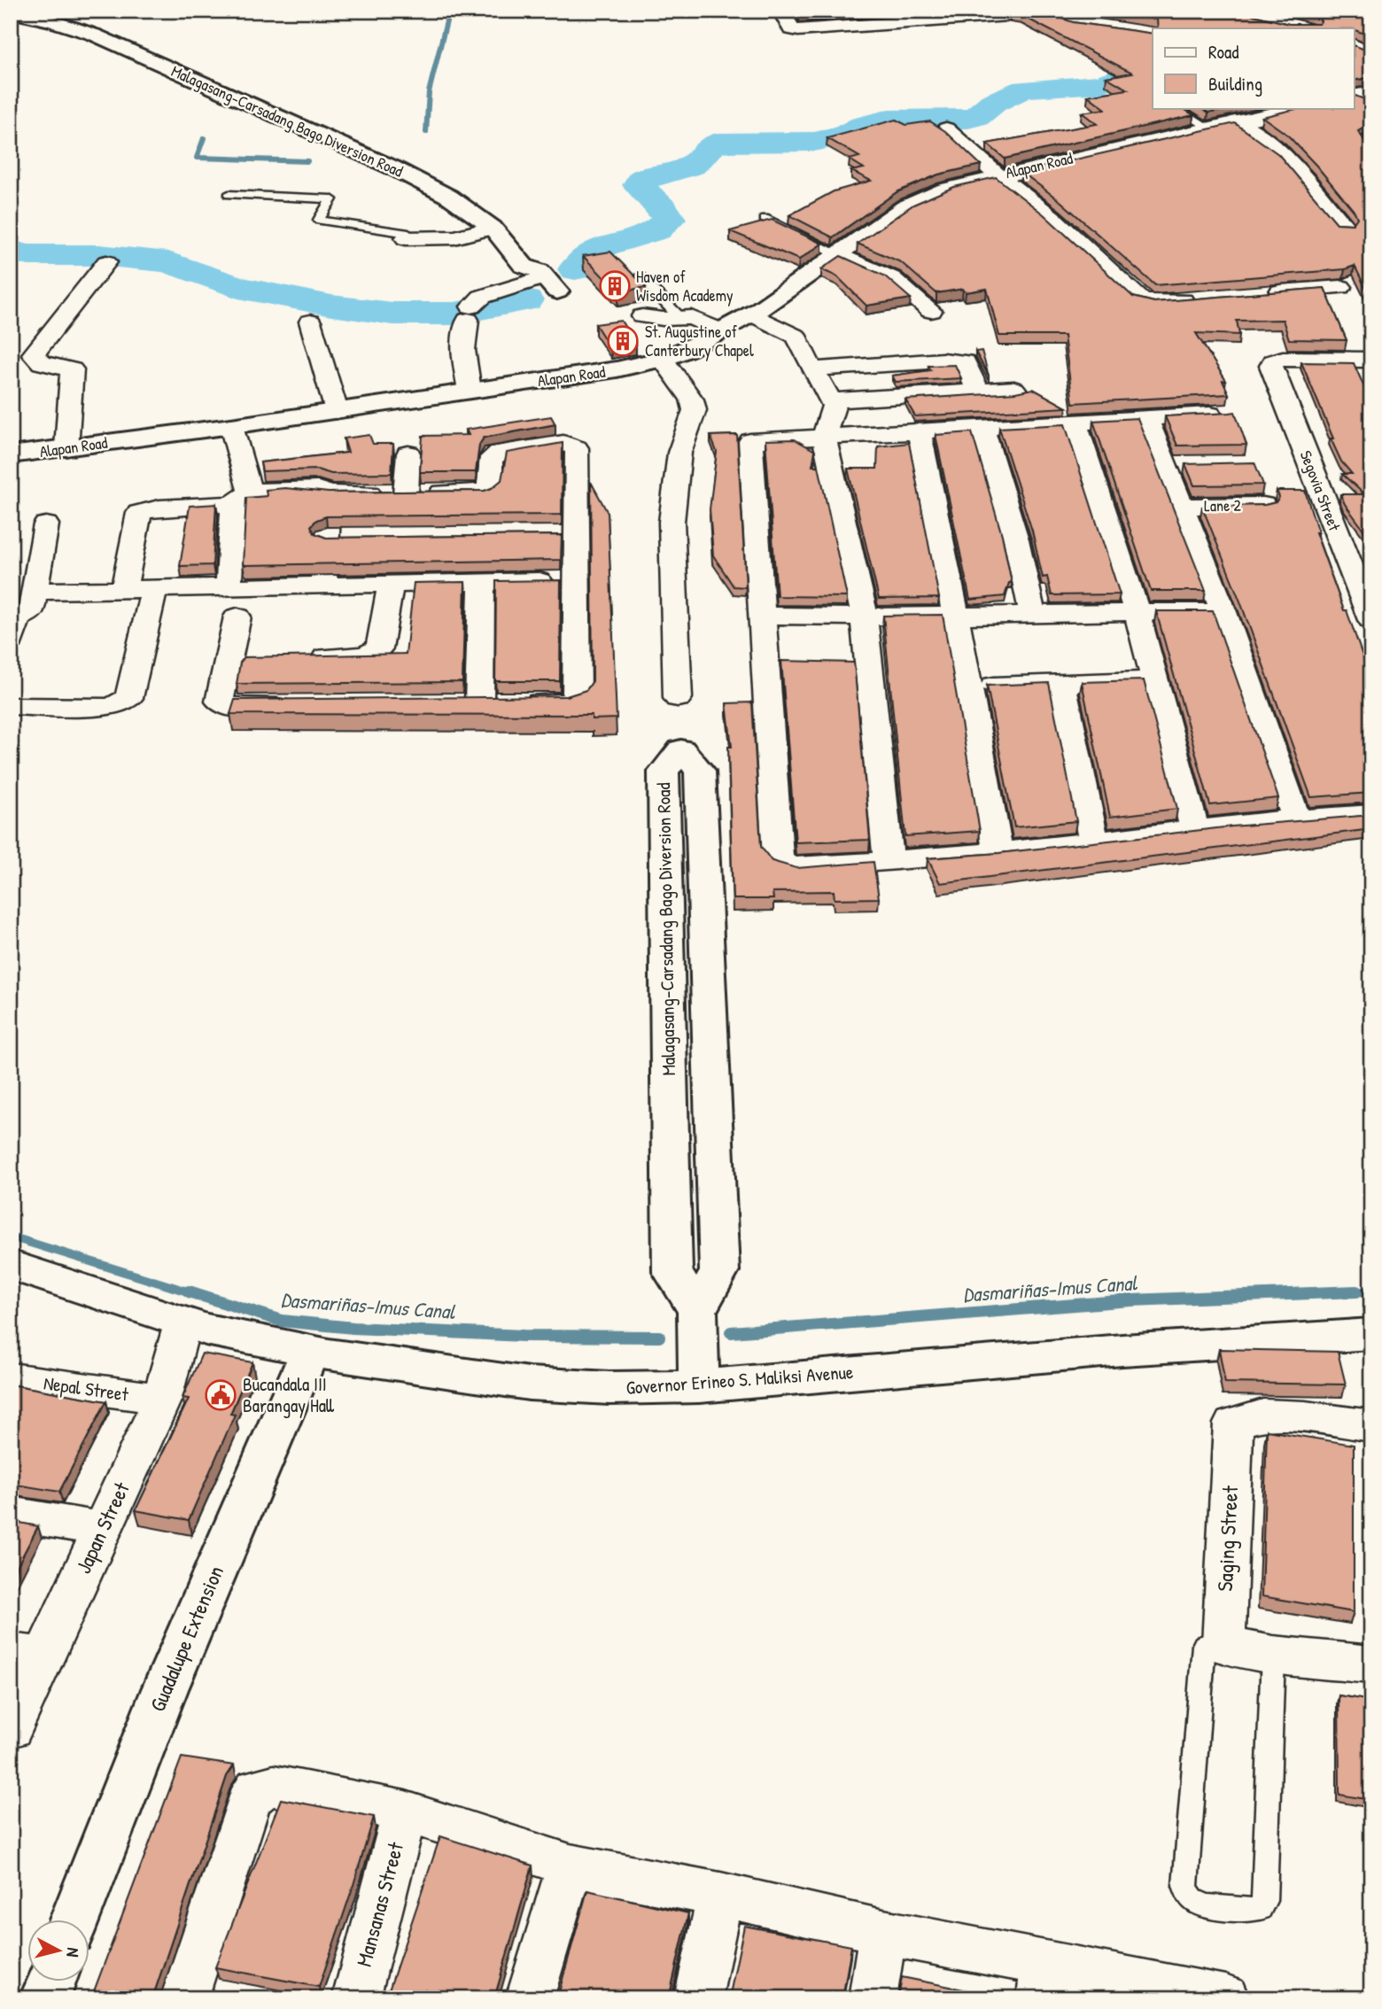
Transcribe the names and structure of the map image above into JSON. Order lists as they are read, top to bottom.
{
  "streets": {
    "street": [
      "Malagasang-Carsadang Bago Diversion Road",
      "Alapan Road",
      "Segovia Street",
      "Lane 2",
      "Governor Erineo S. Maliksi Avenue",
      "Nepal Street",
      "Japan Street",
      "Saging Street",
      "Guadalupe Extension",
      "Mansanas Street"
    ]
  },
  "crossings": [
    ["Governor Erineo S. Maliksi Avenue", "Japan Street"],
    ["Governor Erineo S. Maliksi Avenue", "Guadalupe Extension"],
    ["Nepal Street", "Japan Street"]
  ],
  "water": ["Dasmariñas-Imus Canal"],
  "places": {
    "building": ["Haven of Wisdom Academy", "St. Augustine of Canterbury Chapel"],
    "public building": ["Bucandala III Barangay Hall"]
  },
  "legend": ["Road", "Building"],
  "north": "right"
}
